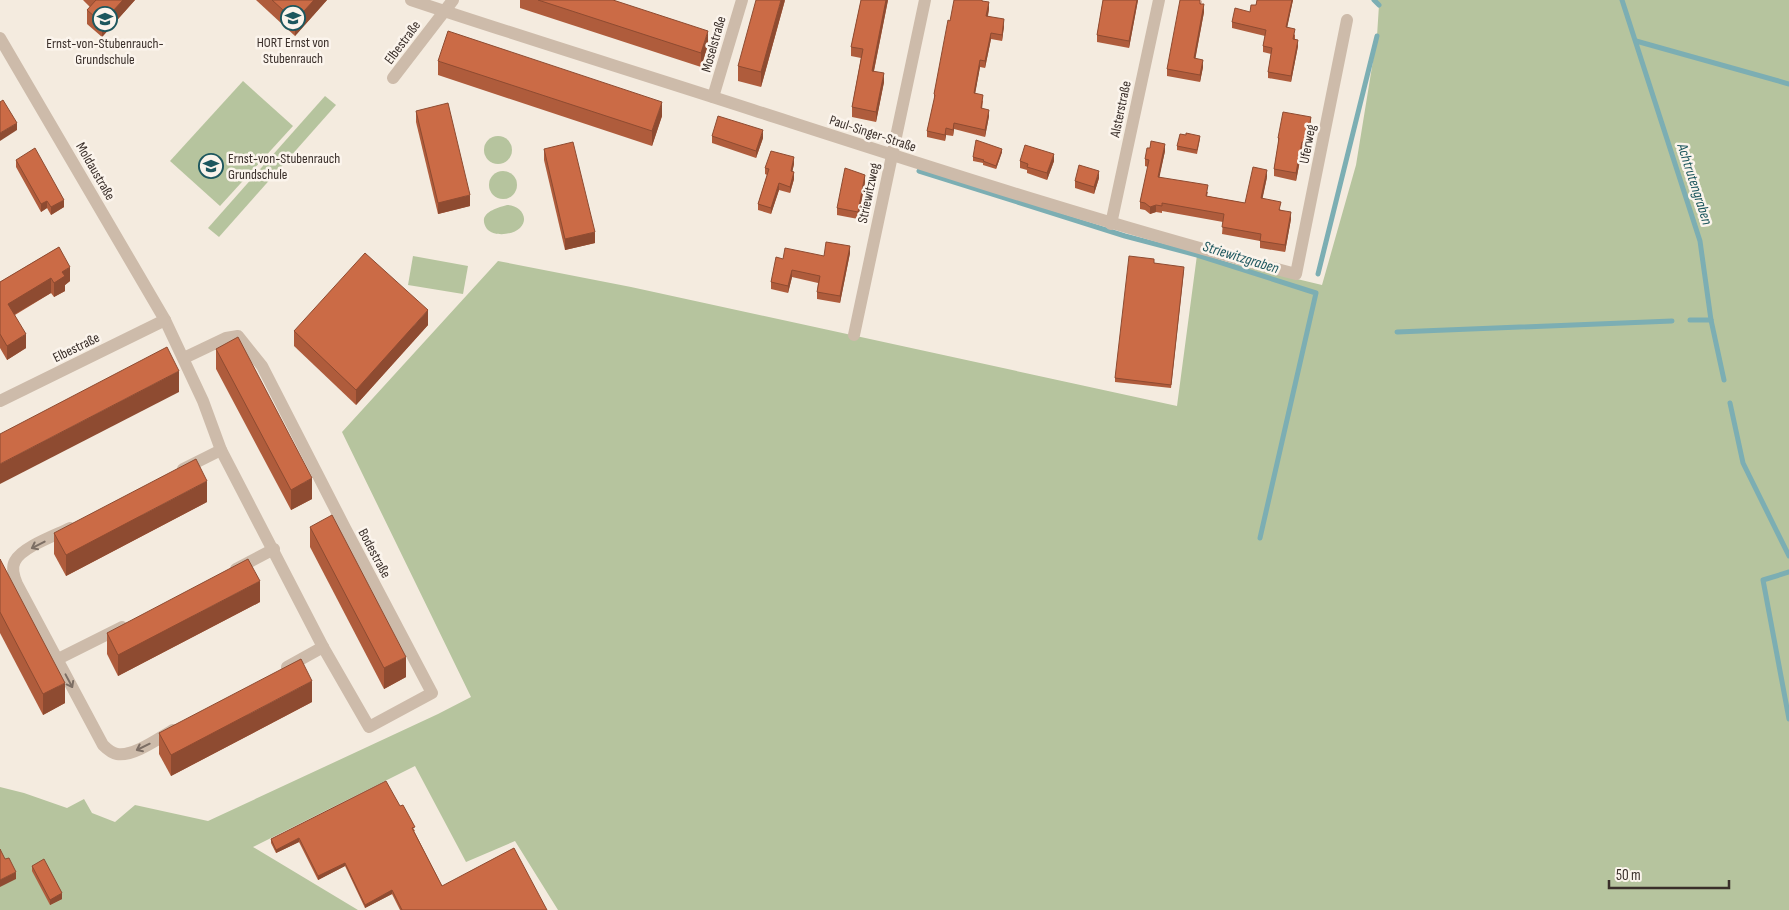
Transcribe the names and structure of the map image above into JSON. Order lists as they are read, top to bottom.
{
  "streets": {
    "street": [
      "Elbestraße",
      "Moselstraße",
      "Alsterstraße",
      "Paul-Singer-Straße",
      "Uferweg",
      "Moldaustraße",
      "Striewitzweg",
      "Bodestraße"
    ]
  },
  "crossings": [
    ["Elbestraße", "Paul-Singer-Straße"],
    ["Elbestraße", "Moldaustraße"],
    ["Elbestraße", "Bodestraße"],
    ["Moselstraße", "Paul-Singer-Straße"],
    ["Alsterstraße", "Paul-Singer-Straße"],
    ["Paul-Singer-Straße", "Uferweg"],
    ["Paul-Singer-Straße", "Striewitzweg"],
    ["Moldaustraße", "Bodestraße"]
  ],
  "water": ["Achtrutengraben", "Striewitzgraben"],
  "places": {
    "school or university": ["HORT Ernst von Stubenrauch", "Ernst-von-Stubenrauch- Grundschule", "Ernst-von-Stubenrauch Grundschule"]
  },
  "scale_bar": "50 m"
}
